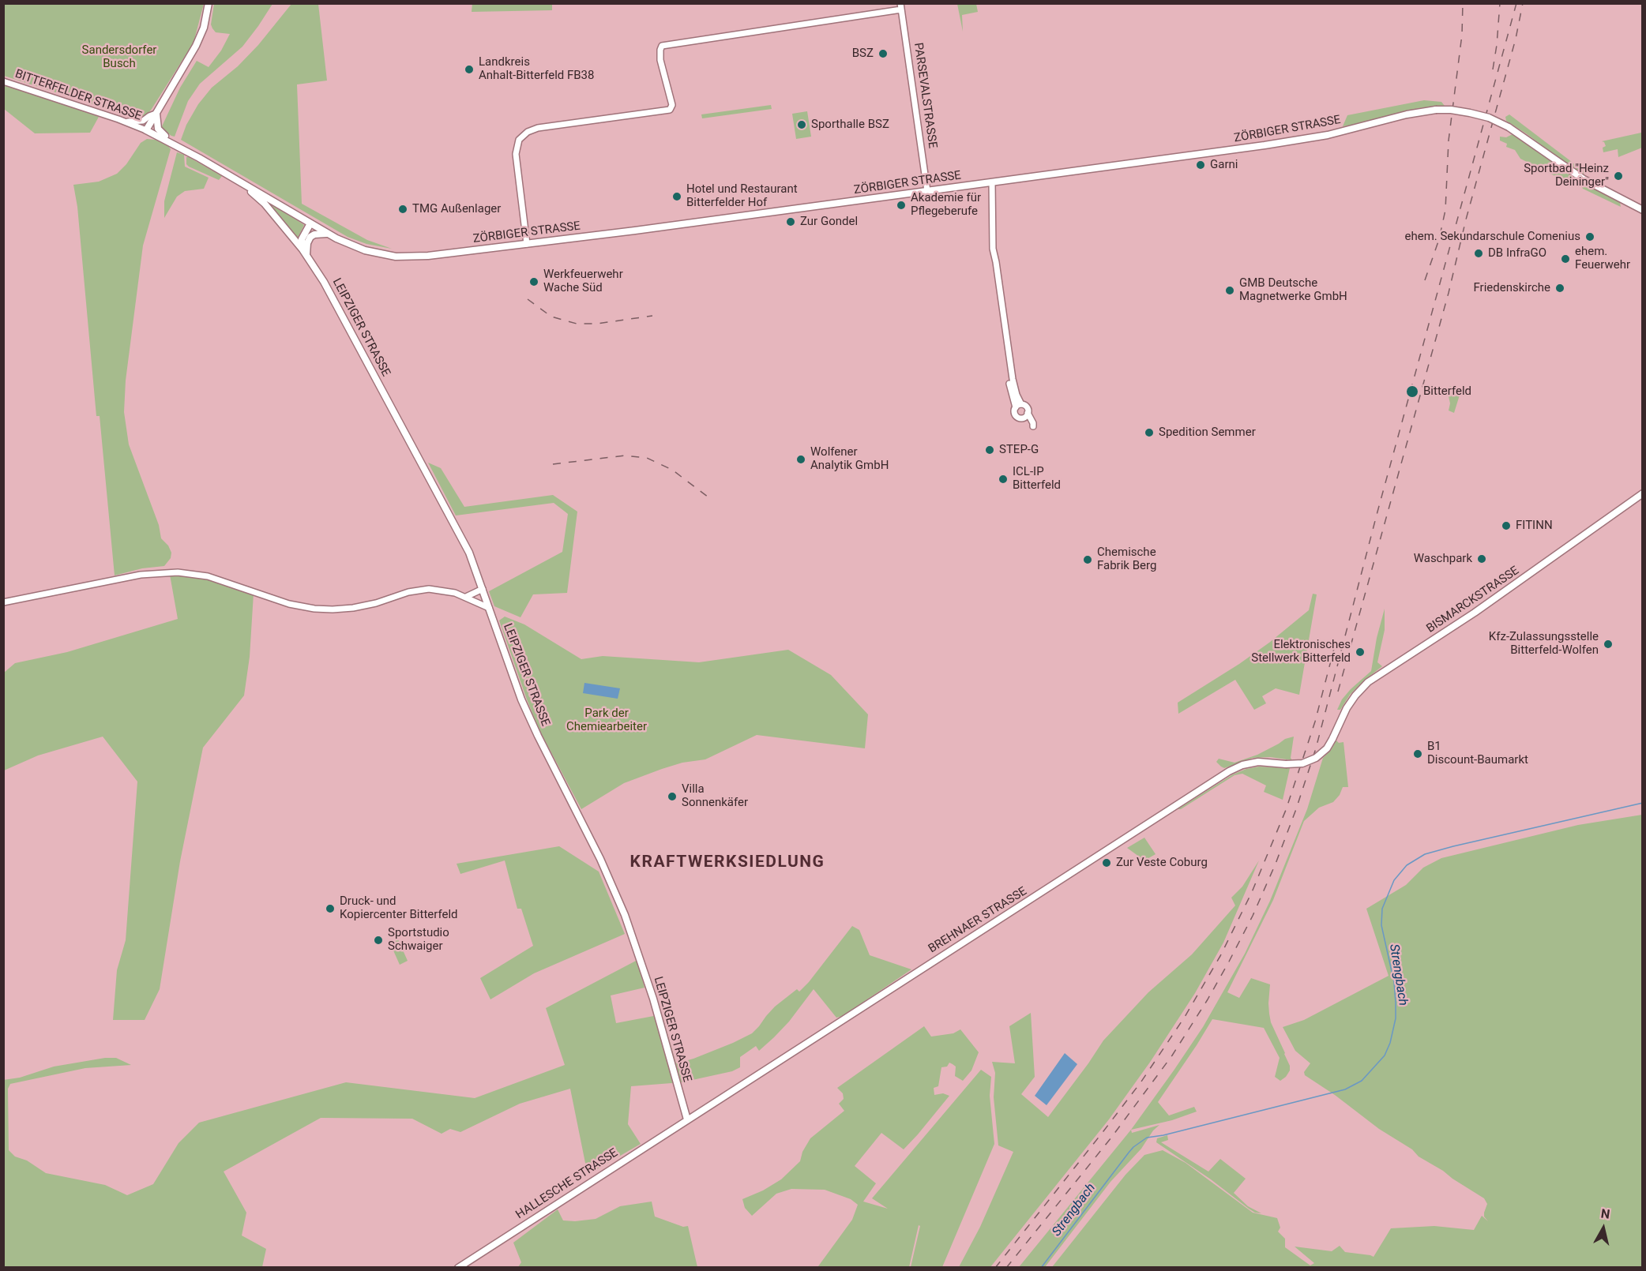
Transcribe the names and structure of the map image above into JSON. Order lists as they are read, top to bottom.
{
  "streets": {
    "main road": [
      "ZÖRBIGER STRASSE",
      "LEIPZIGER STRASSE",
      "BISMARCKSTRASSE",
      "BREHNAER STRASSE",
      "HALLESCHE STRASSE"
    ],
    "street": ["BITTERFELDER STRASSE", "PARSEVALSTRASSE"]
  },
  "crossings": [
    ["PARSEVALSTRASSE", "ZÖRBIGER STRASSE"],
    ["ZÖRBIGER STRASSE", "LEIPZIGER STRASSE"],
    ["LEIPZIGER STRASSE", "BREHNAER STRASSE"],
    ["LEIPZIGER STRASSE", "HALLESCHE STRASSE"],
    ["BISMARCKSTRASSE", "BREHNAER STRASSE"],
    ["BREHNAER STRASSE", "HALLESCHE STRASSE"]
  ],
  "districts": ["KRAFTWERKSIEDLUNG"],
  "water": ["Strengbach"],
  "parks": ["Sandersdorfer Busch", "Park der Chemiearbeiter"],
  "places": [
    "BSZ",
    "Landkreis Anhalt-Bitterfeld FB38",
    "Sporthalle BSZ",
    "Garni",
    "Sportbad \"Heinz Deininger\"",
    "Hotel und Restaurant Bitterfelder Hof",
    "Akademie für Pflegeberufe",
    "TMG Außenlager",
    "Zur Gondel",
    "ehem. Sekundarschule Comenius",
    "DB InfraGO",
    "ehem. Feuerwehr",
    "Werkfeuerwehr Wache Süd",
    "Friedenskirche",
    "GMB Deutsche Magnetwerke GmbH",
    "Bitterfeld",
    "Spedition Semmer",
    "STEP-G",
    "Wolfener Analytik GmbH",
    "ICL-IP Bitterfeld",
    "FITINN",
    "Waschpark",
    "Chemische Fabrik Berg",
    "Kfz-Zulassungsstelle Bitterfeld-Wolfen",
    "Elektronisches Stellwerk Bitterfeld",
    "B1 Discount-Baumarkt",
    "Villa Sonnenkäfer",
    "Zur Veste Coburg",
    "Druck- und Kopiercenter Bitterfeld",
    "Sportstudio Schwaiger"
  ],
  "north": "top"
}
